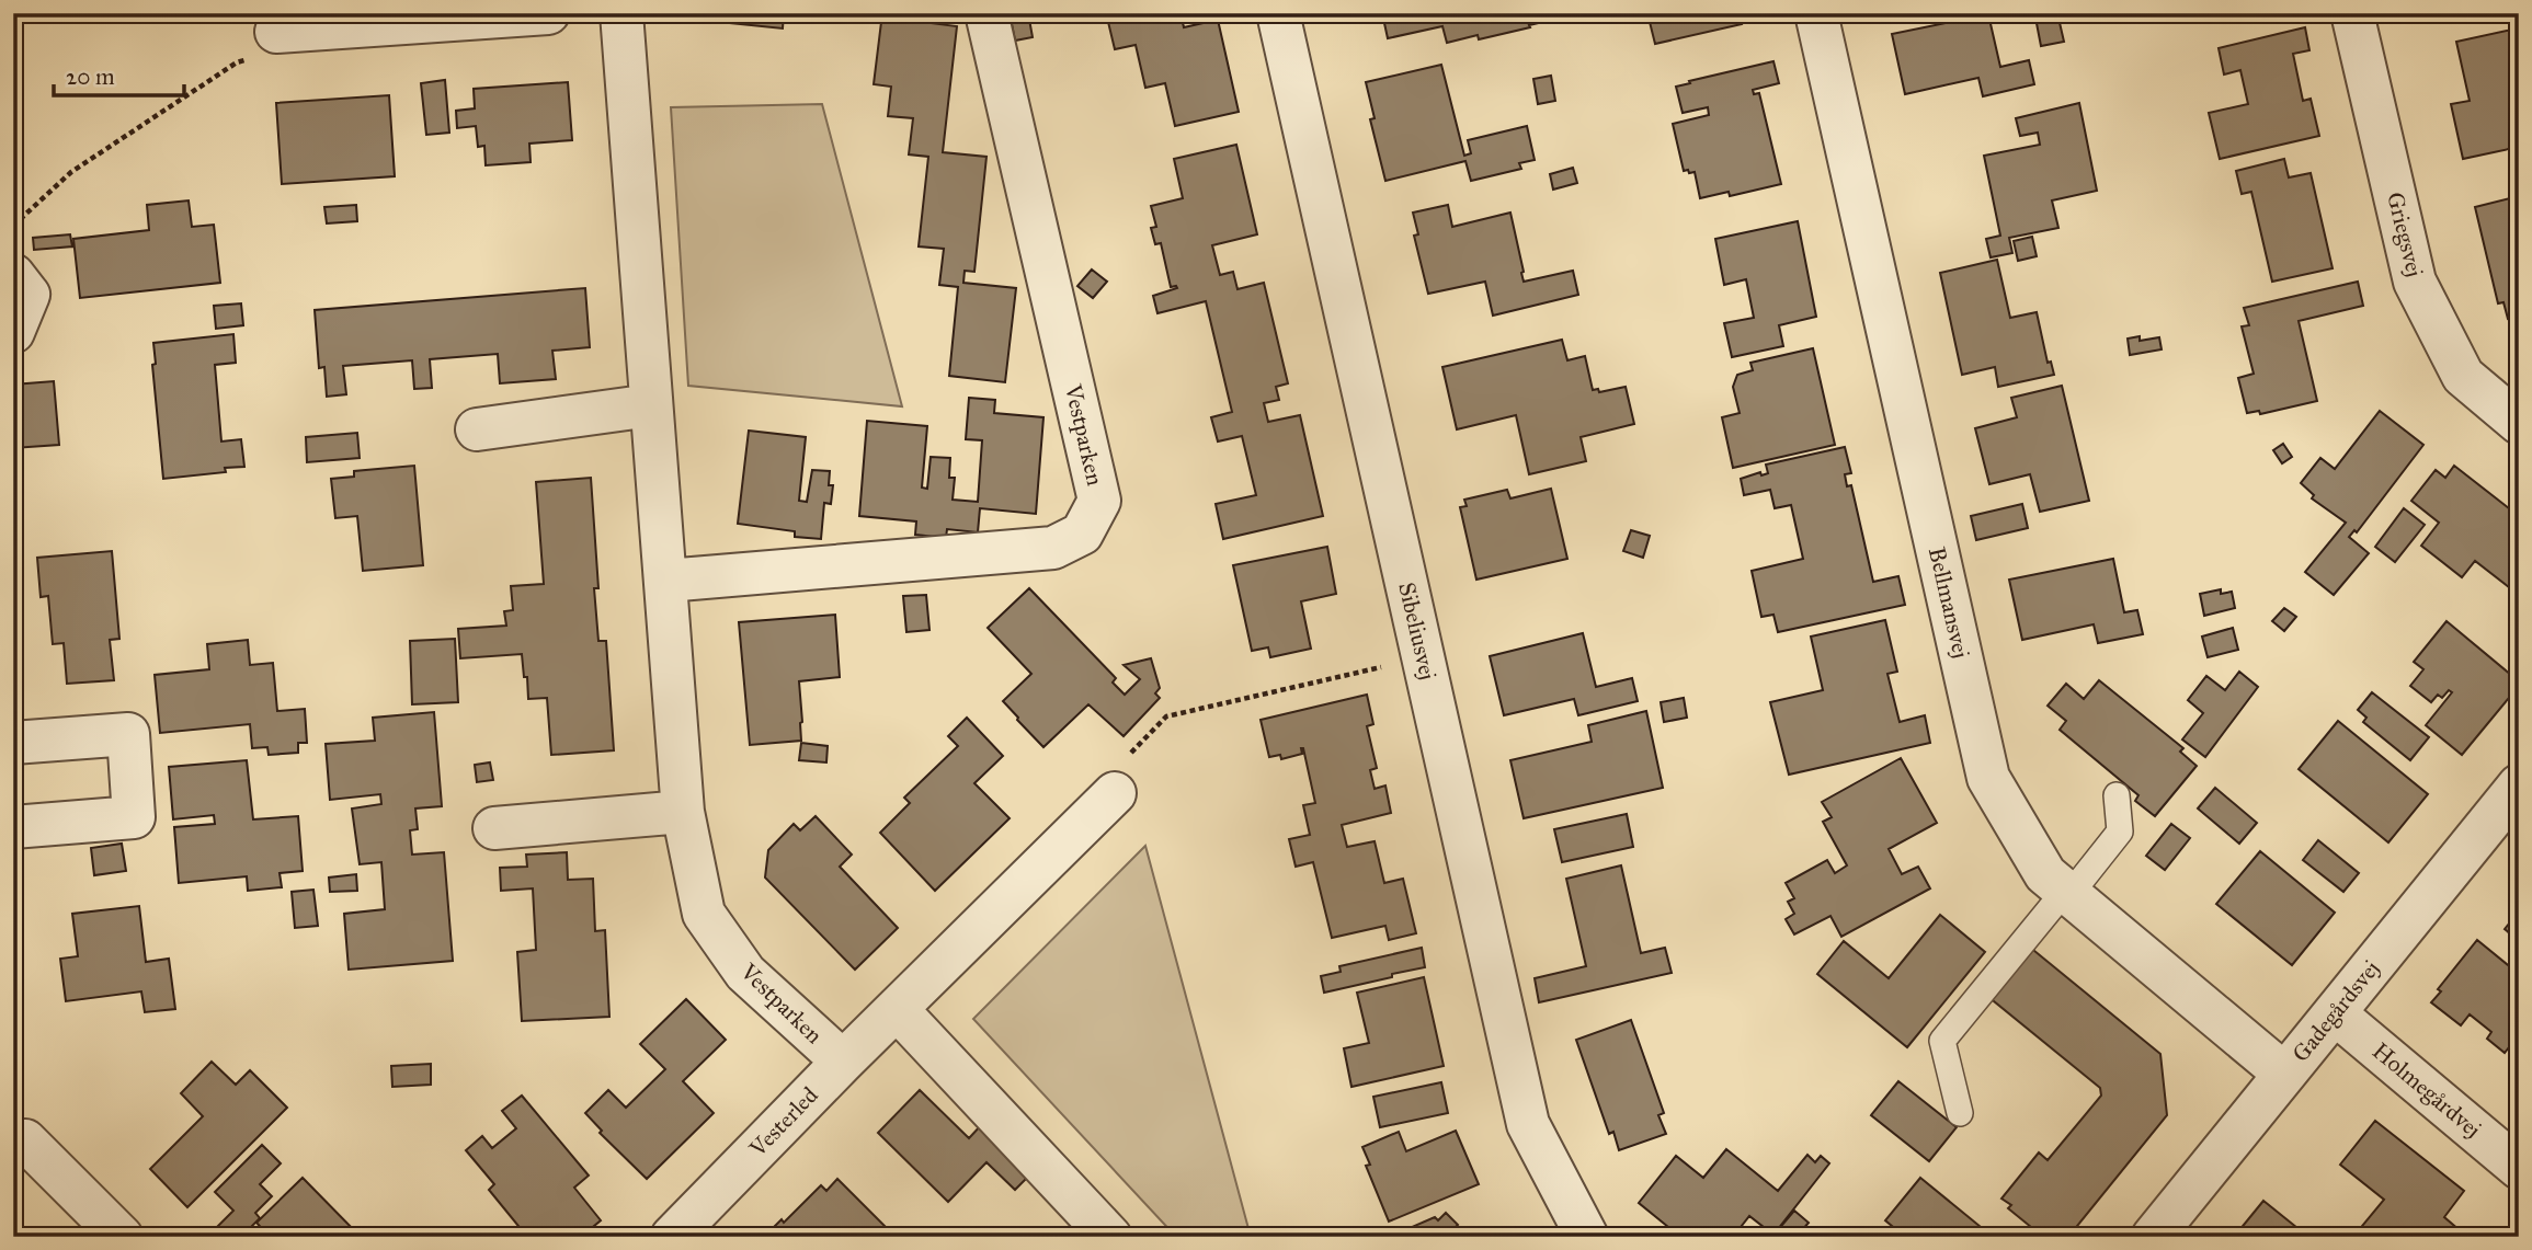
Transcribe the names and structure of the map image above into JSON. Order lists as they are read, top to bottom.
{
  "streets": {
    "street": [
      "Griegsvej",
      "Vestparken",
      "Bellmansvej",
      "Sibeliusvej",
      "Gadegårdsvej",
      "Holmegårdvej",
      "Vesterled"
    ]
  },
  "crossings": [
    ["Vestparken", "Vesterled"],
    ["Bellmansvej", "Gadegårdsvej"],
    ["Gadegårdsvej", "Holmegårdvej"]
  ],
  "scale_bar": "20 m"
}
